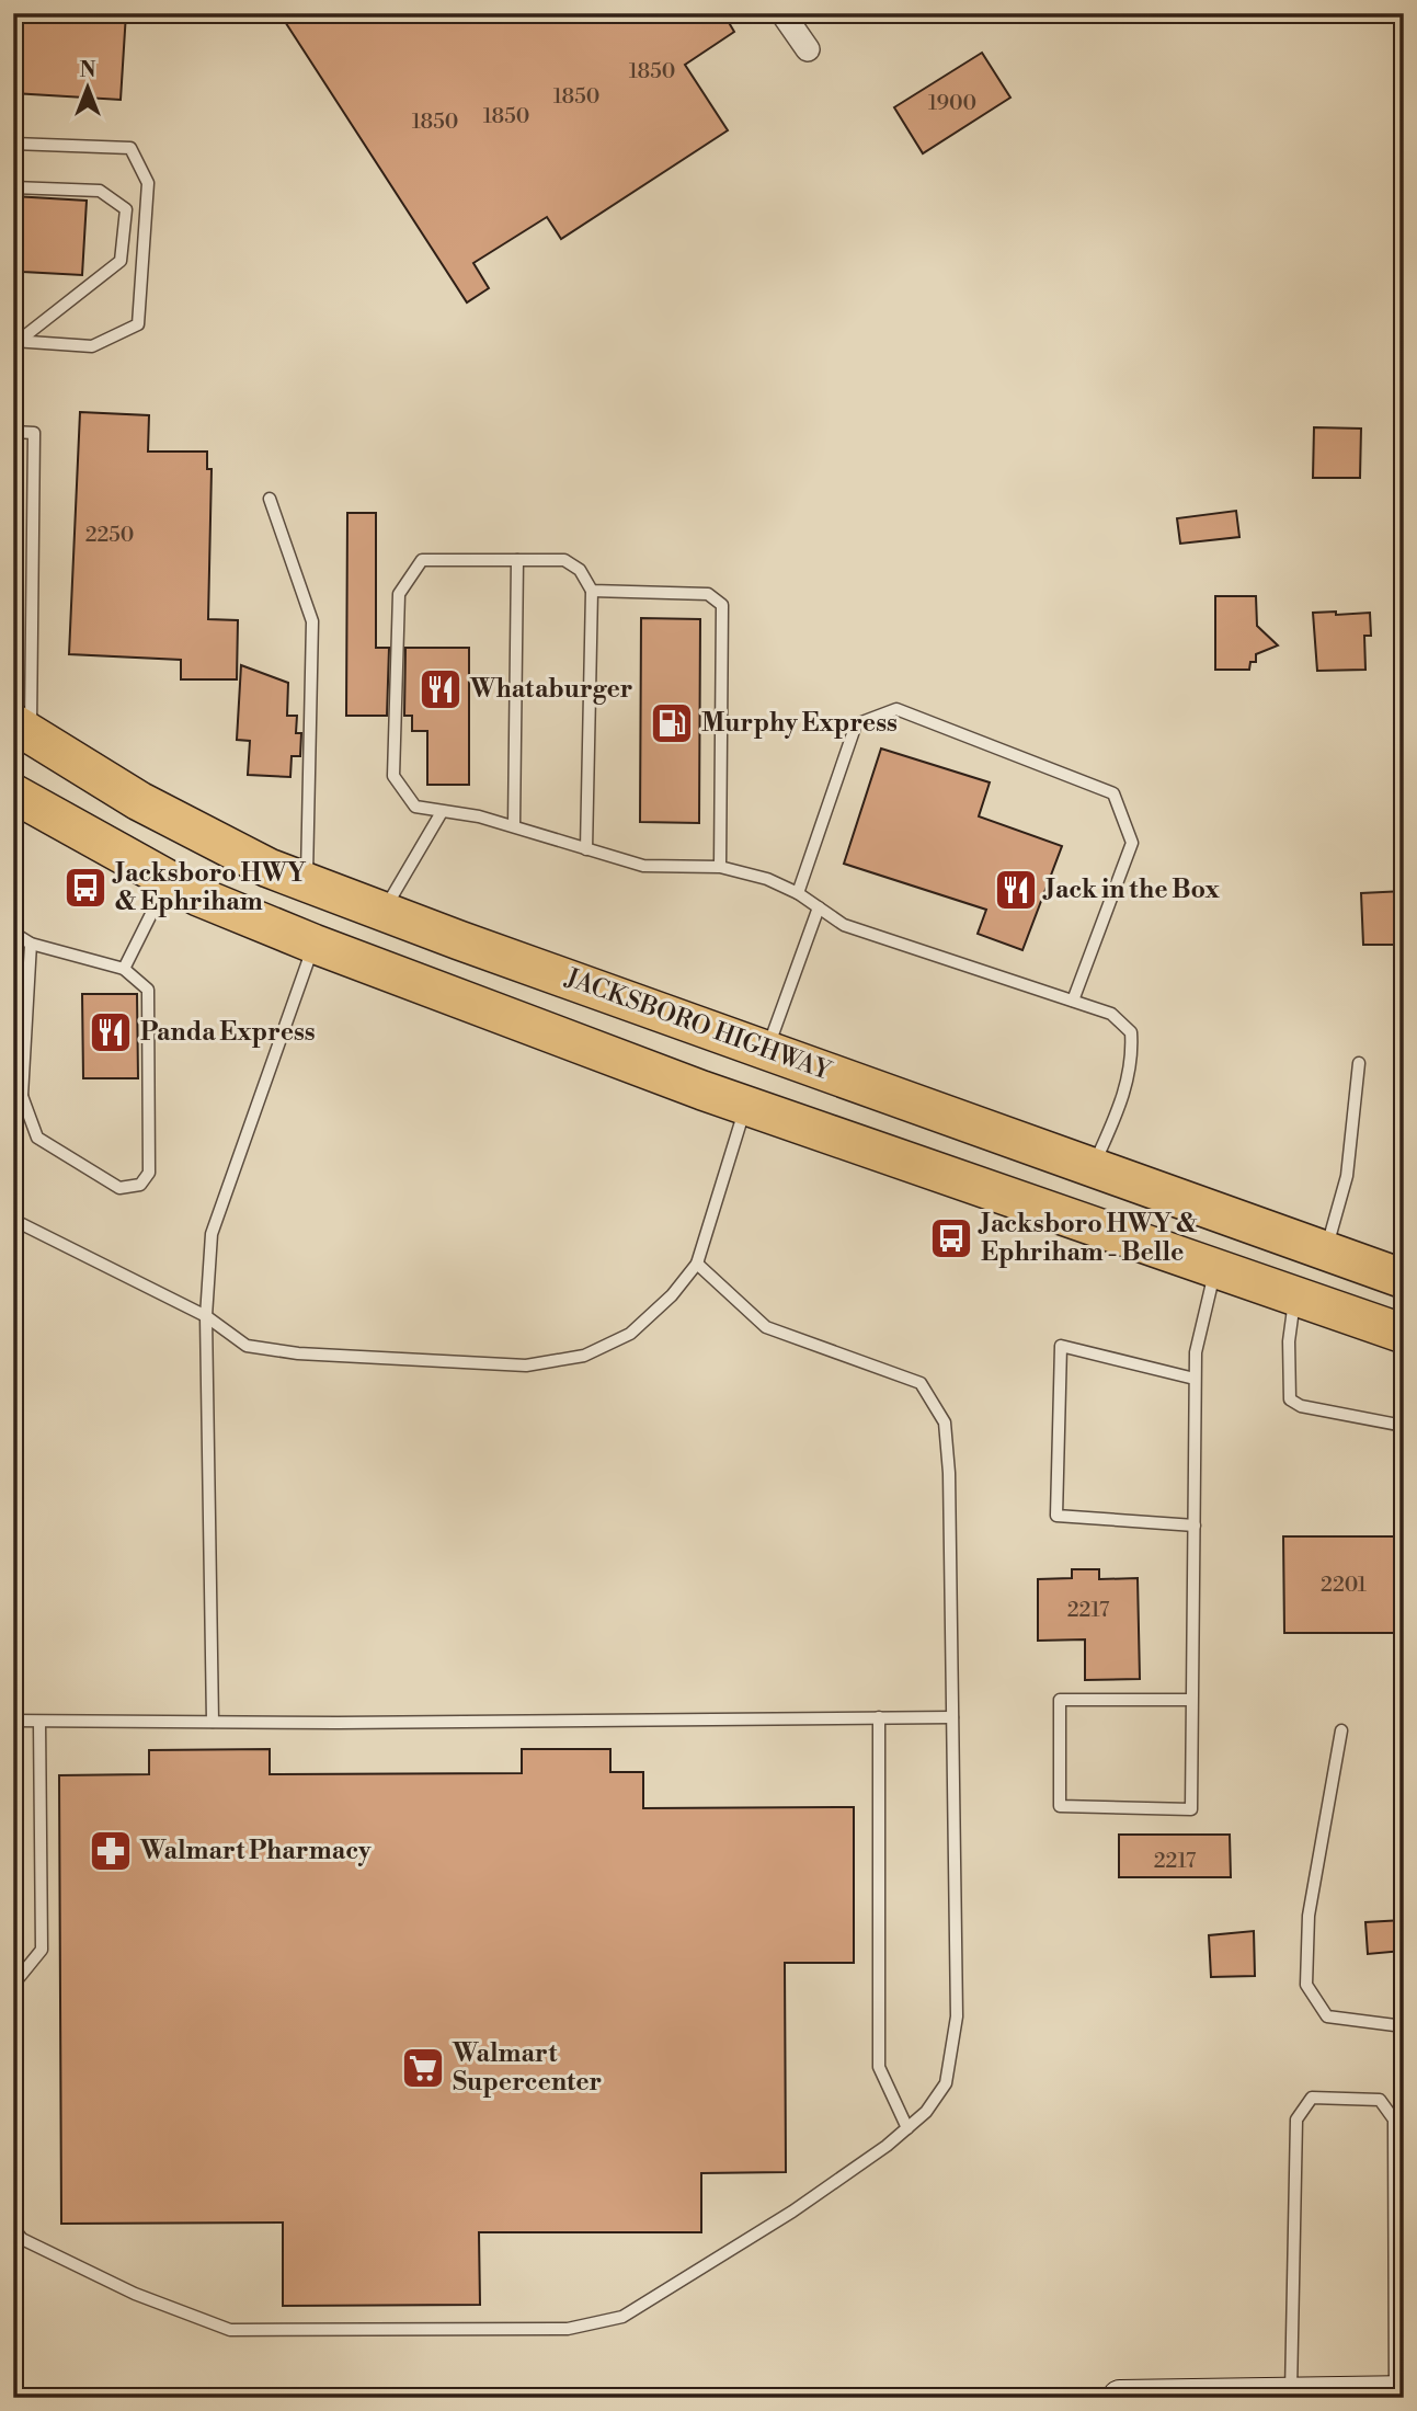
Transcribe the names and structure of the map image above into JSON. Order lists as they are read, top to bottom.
{
  "streets": {
    "main road": ["JACKSBORO HIGHWAY"]
  },
  "places": {
    "restaurant": ["Whataburger", "Jack in the Box", "Panda Express"],
    "fuel station": ["Murphy Express"],
    "bus stop": ["Jacksboro HWY & Ephriham", "Jacksboro HWY & Ephriham - Belle"],
    "pharmacy": ["Walmart Pharmacy"],
    "supermarket": ["Walmart Supercenter"]
  },
  "house_numbers": [
    "1850",
    "1850",
    "1900",
    "1850",
    "1850",
    "2250",
    "2201",
    "2217",
    "2217"
  ],
  "north": "top"
}
